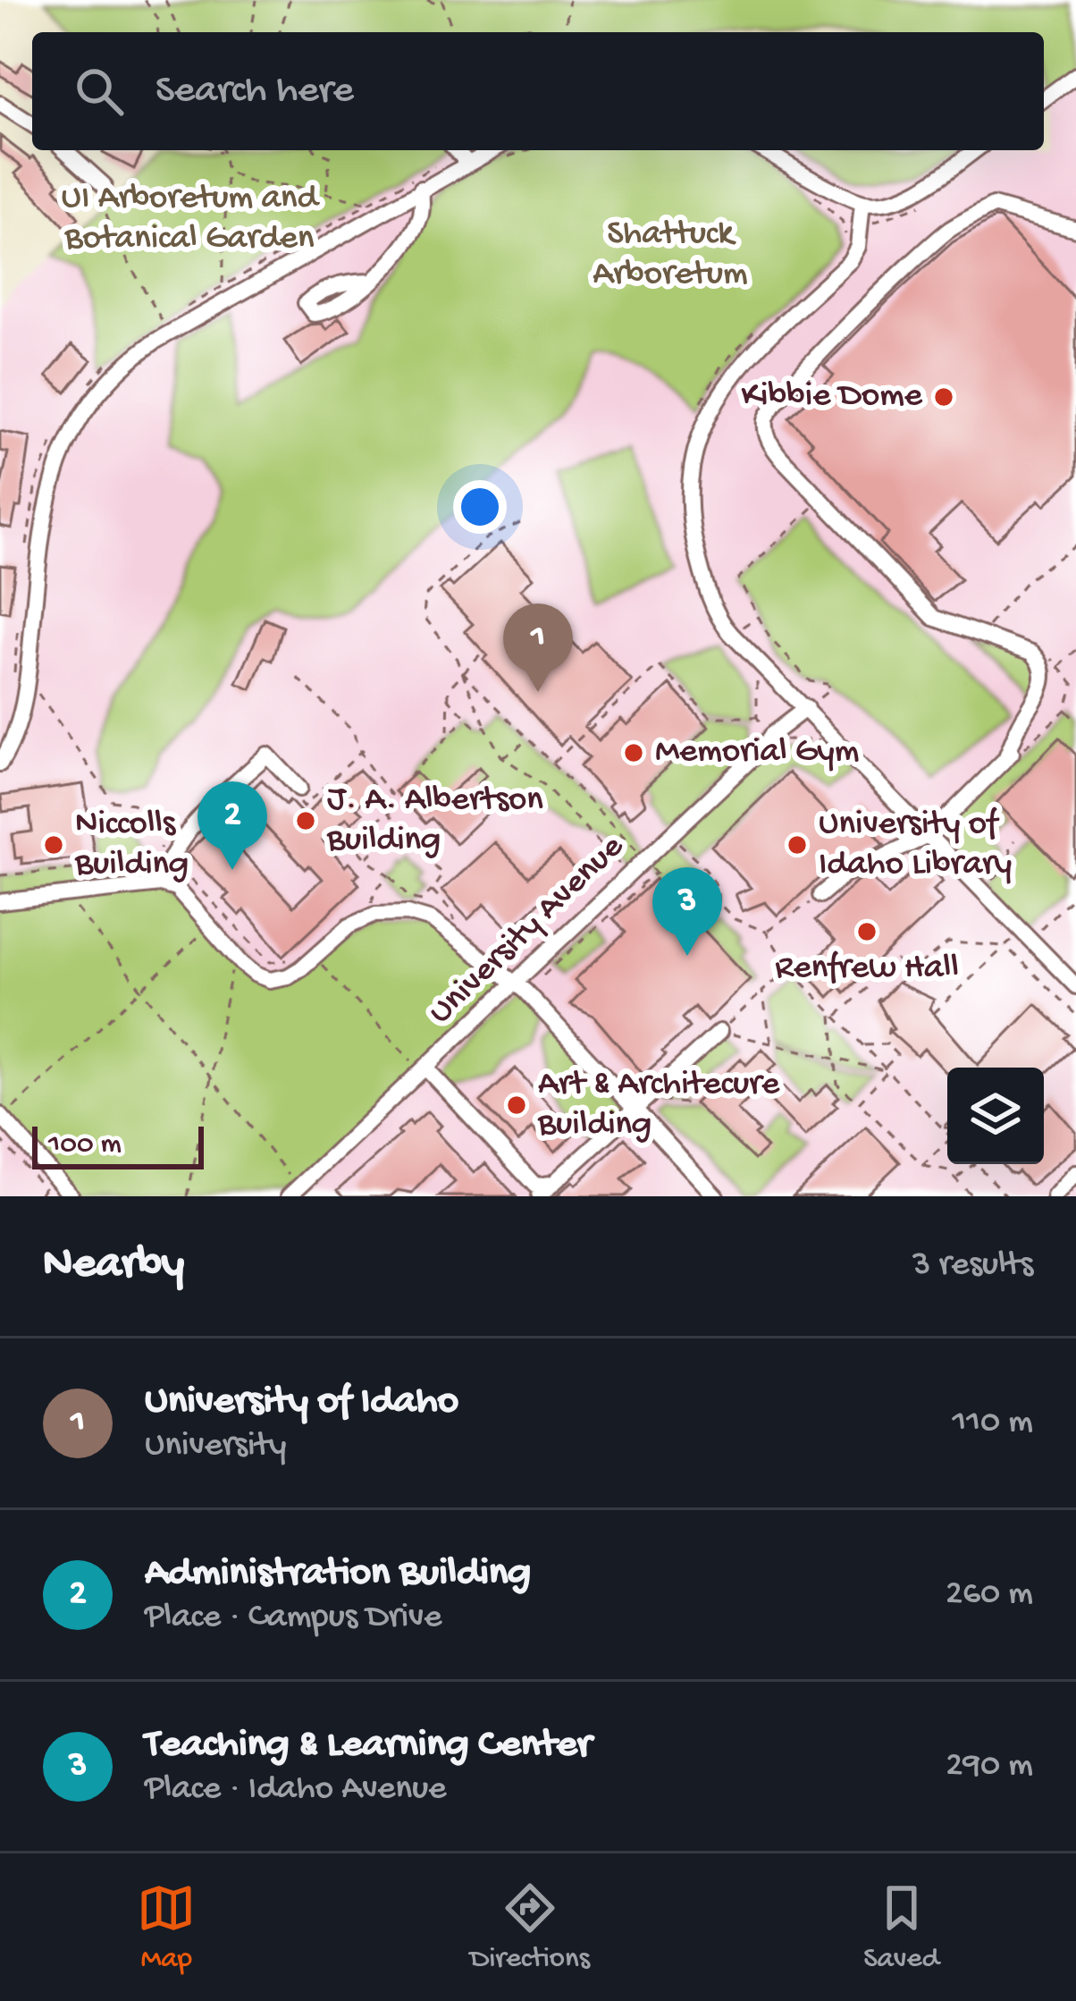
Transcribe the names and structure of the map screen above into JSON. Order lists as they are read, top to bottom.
{
  "streets": {
    "street": ["University Avenue"]
  },
  "parks": ["UI Arboretum and Botanical Garden", "Shattuck Arboretum"],
  "places": [
    "Kibbie Dome",
    "Memorial Gym",
    "J. A. Albertson Building",
    "Niccolls Building",
    "University of Idaho Library",
    "Renfrew Hall",
    "Art & Architecure Building"
  ],
  "scale_bar": "100 m",
  "page": {
    "search": "Search here",
    "pins": ["1", "2", "3"],
    "scale": "100 m",
    "heading": ["Nearby", "3 results"],
    "list": [
      {
        "mark": "1",
        "name": "University of Idaho",
        "note": "University",
        "value": "110 m"
      },
      {
        "mark": "2",
        "name": "Administration Building",
        "note": "Place · Campus Drive",
        "value": "260 m"
      },
      {
        "mark": "3",
        "name": "Teaching & Learning Center",
        "note": "Place · Idaho Avenue",
        "value": "290 m"
      }
    ],
    "nav": ["Map", "Directions", "Saved"]
  }
}
